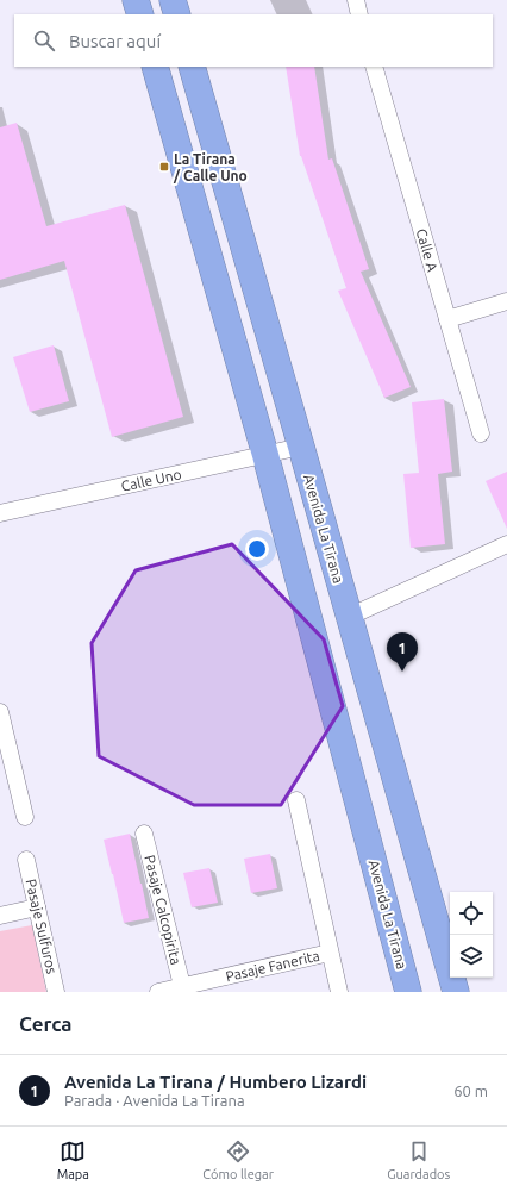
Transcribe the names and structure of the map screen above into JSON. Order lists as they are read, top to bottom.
{
  "streets": {
    "highway": ["Avenida La Tirana"],
    "street": [
      "Calle A",
      "Calle Uno",
      "Pasaje Calcopirita",
      "Pasaje Sulfuros",
      "Pasaje Fanerita"
    ]
  },
  "crossings": [
    ["Calle Uno", "Avenida La Tirana"],
    ["Pasaje Calcopirita", "Pasaje Fanerita"]
  ],
  "places": {
    "transit": ["La Tirana / Calle Uno"]
  },
  "page": {
    "search": "Buscar aquí",
    "pins": "1",
    "heading": "Cerca",
    "list": [
      {
        "mark": "1",
        "name": "Avenida La Tirana / Humbero Lizardi",
        "note": "Parada · Avenida La Tirana",
        "value": "60 m"
      }
    ],
    "nav": ["Mapa", "Cómo llegar", "Guardados"]
  }
}
